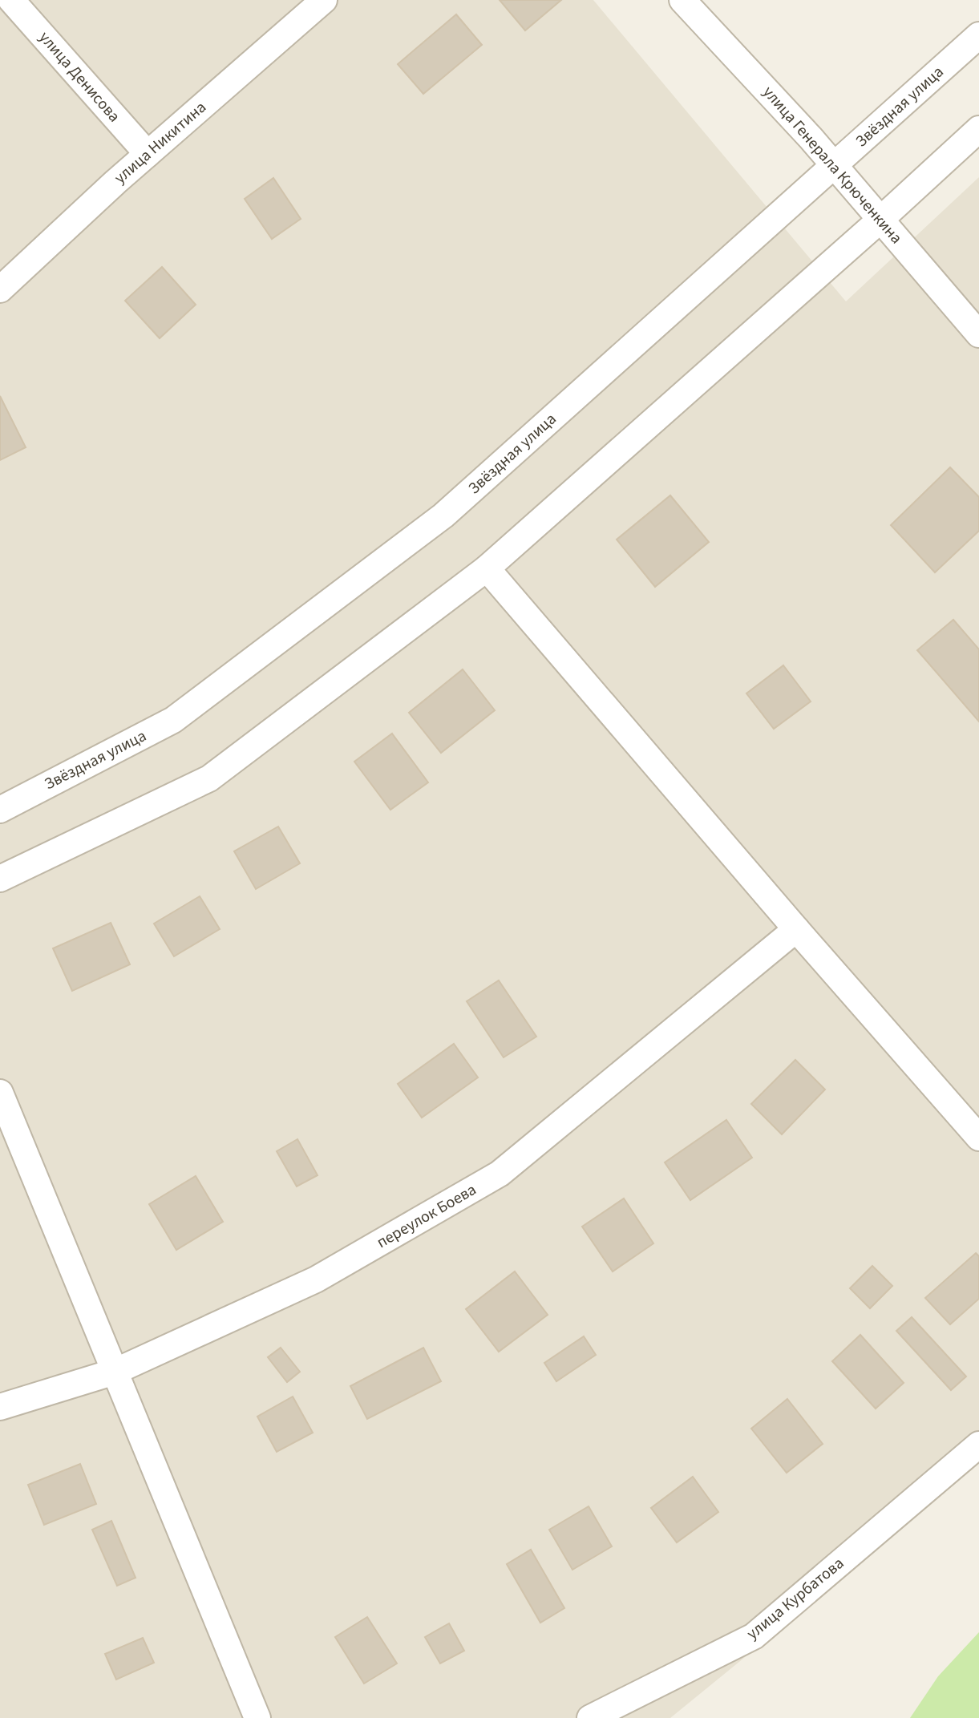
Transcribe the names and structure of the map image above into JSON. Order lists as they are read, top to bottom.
{
  "streets": {
    "street": [
      "улица Денисова",
      "Звёздная улица",
      "улица Никитина",
      "улица Генерала Крюченкина",
      "переулок Боева",
      "улица Курбатова"
    ]
  },
  "crossings": [
    ["улица Денисова", "улица Никитина"],
    ["Звёздная улица", "улица Генерала Крюченкина"]
  ]
}
